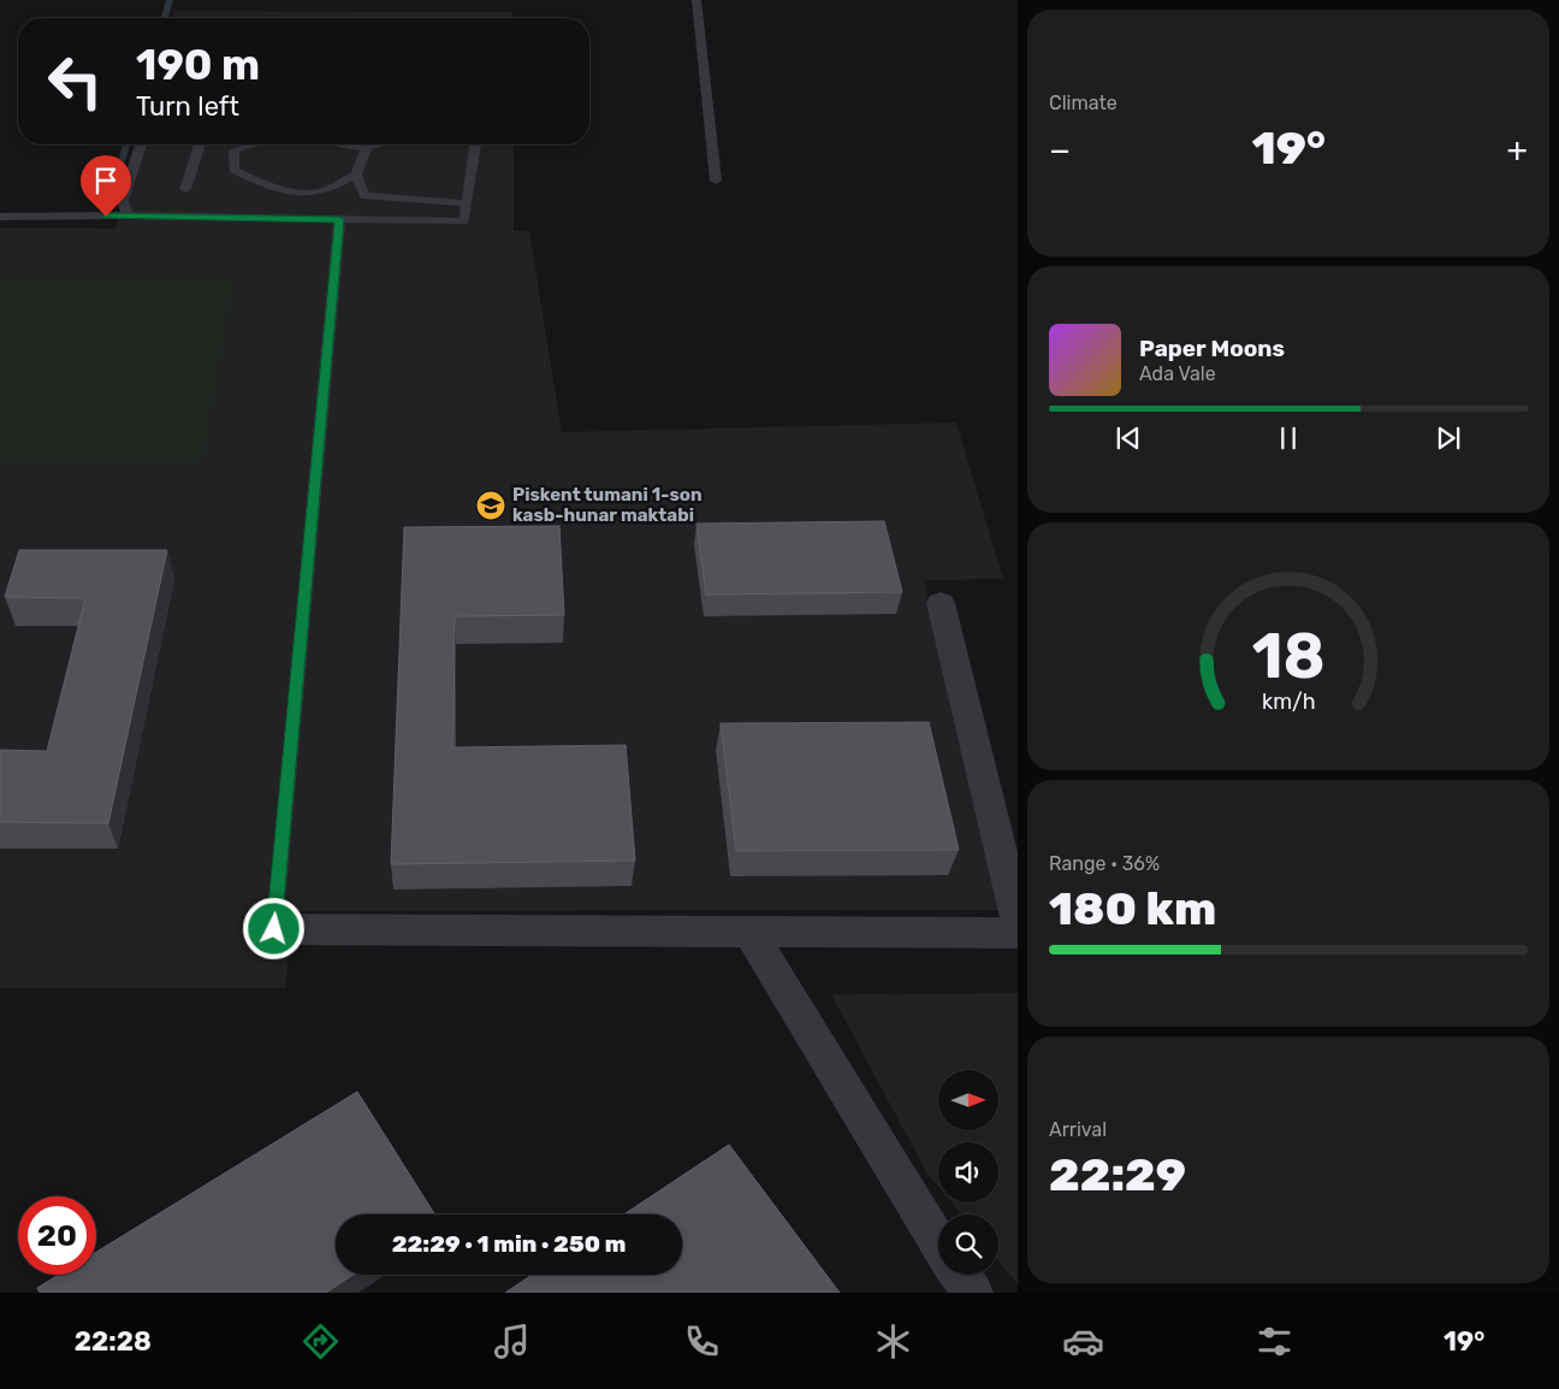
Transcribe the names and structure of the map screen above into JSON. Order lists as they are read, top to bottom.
{
  "places": {
    "school or university": ["Piskent tumani 1-son kasb-hunar maktabi"]
  },
  "north": "right",
  "page": {
    "tile": [
      "Climate",
      ["Range · 36%", "180 km"],
      ["Arrival", "22:29"]
    ],
    "turn": ["190 m", "Turn left"],
    "heat": ["−", "19°", "+"],
    "song": ["Paper Moons", "Ada Vale"],
    "limit": "20",
    "trip": "22:29 · 1 min · 250 m",
    "tabs": ["22:28", "19°"],
    "gauge": ["18", "km/h"]
  }
}
